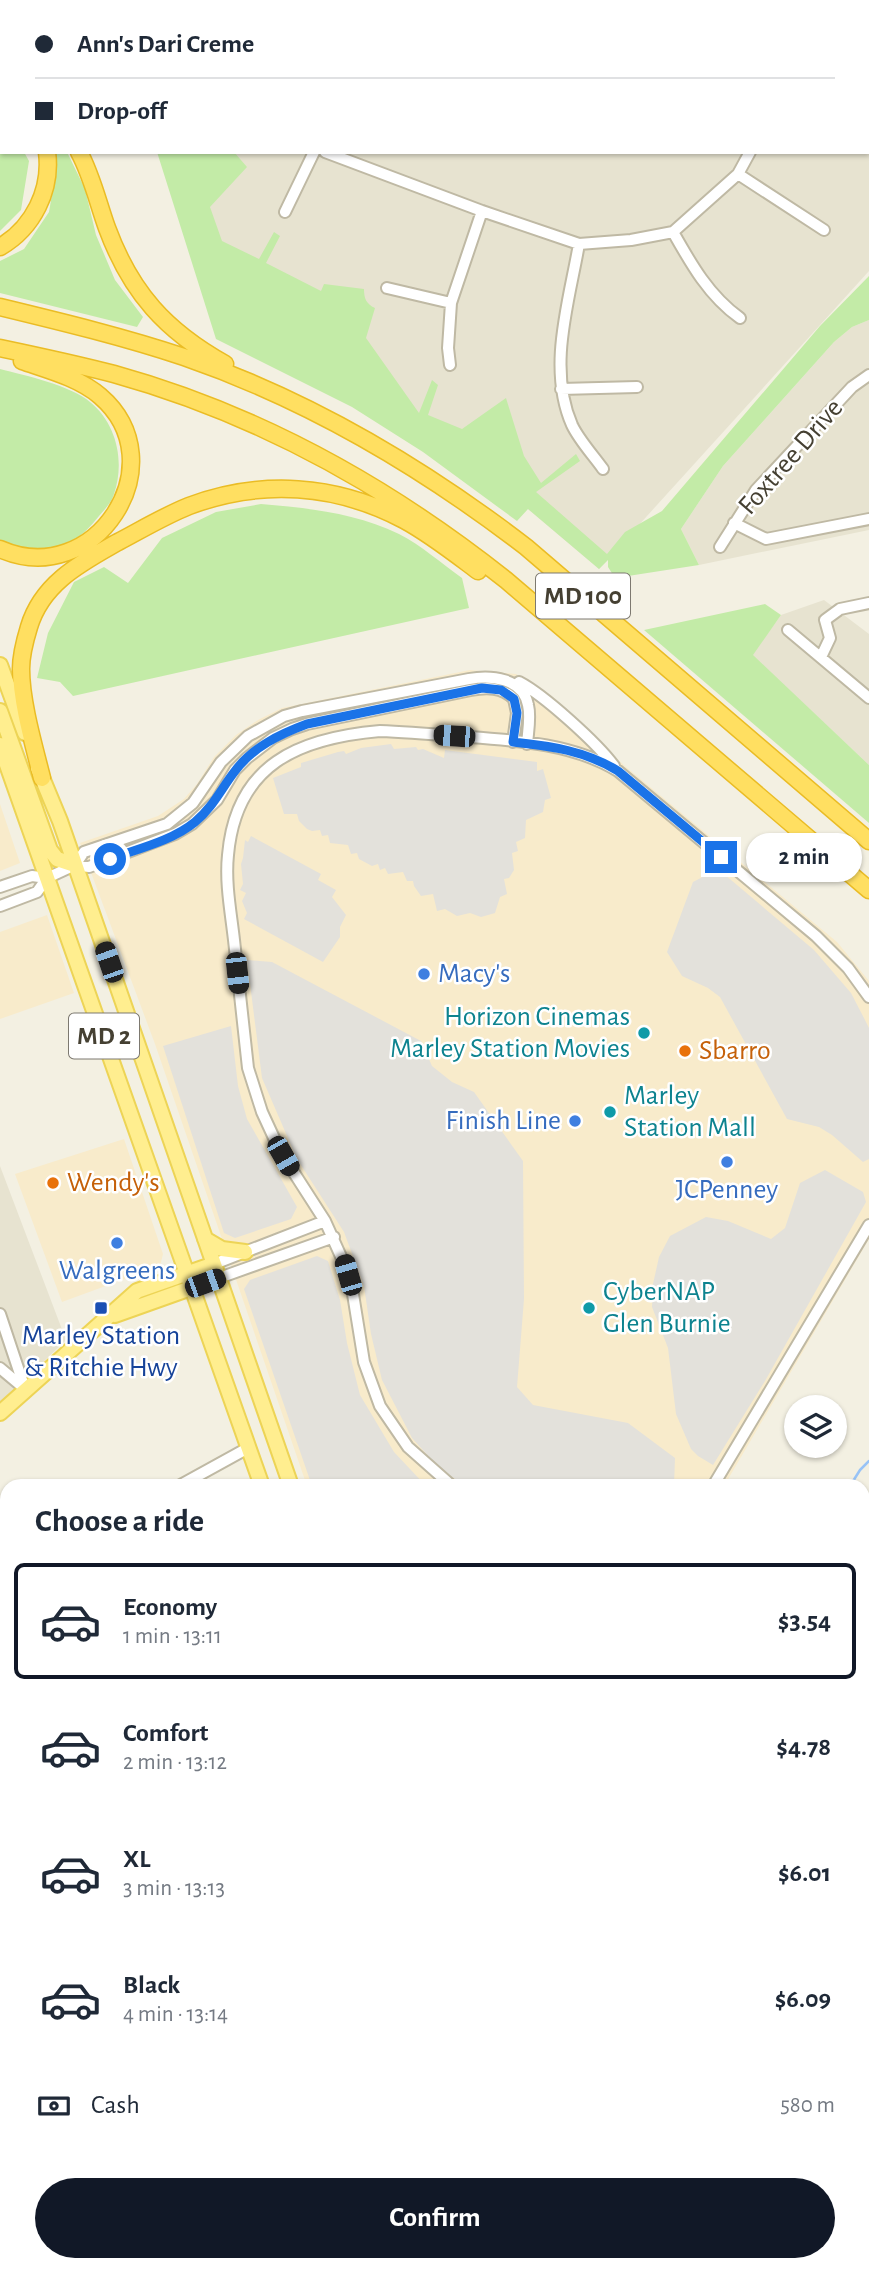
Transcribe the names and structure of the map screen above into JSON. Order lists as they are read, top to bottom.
{
  "streets": {
    "highway": ["MD 100"],
    "main road": ["MD 2"],
    "street": ["Foxtree Drive"]
  },
  "places": {
    "other": [
      "Macy's",
      "Horizon Cinemas Marley Station Movies",
      "Sbarro",
      "Marley Station Mall",
      "Finish Line",
      "JCPenney",
      "Wendy's",
      "Walgreens",
      "CyberNAP Glen Burnie"
    ],
    "transit": ["Marley Station & Ritchie Hwy"]
  },
  "page": {
    "banner": ["Ann's Dari Creme", "Drop-off"],
    "bubble": "2 min",
    "heading": "Choose a ride",
    "list": [
      {
        "name": "Economy",
        "note": "1 min · 13:11",
        "value": "$3.54"
      },
      {
        "name": "Comfort",
        "note": "2 min · 13:12",
        "value": "$4.78"
      },
      {
        "name": "XL",
        "note": "3 min · 13:13",
        "value": "$6.01"
      },
      {
        "name": "Black",
        "note": "4 min · 13:14",
        "value": "$6.09"
      }
    ],
    "pay": ["Cash", "580 m"],
    "buttons": "Confirm"
  }
}
